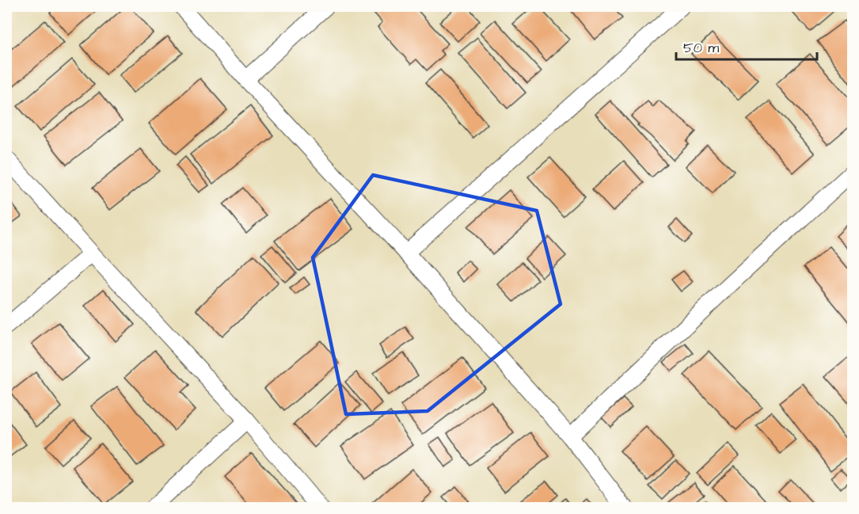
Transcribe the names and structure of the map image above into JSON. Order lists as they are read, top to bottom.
{
  "scale_bar": "50 m"
}
